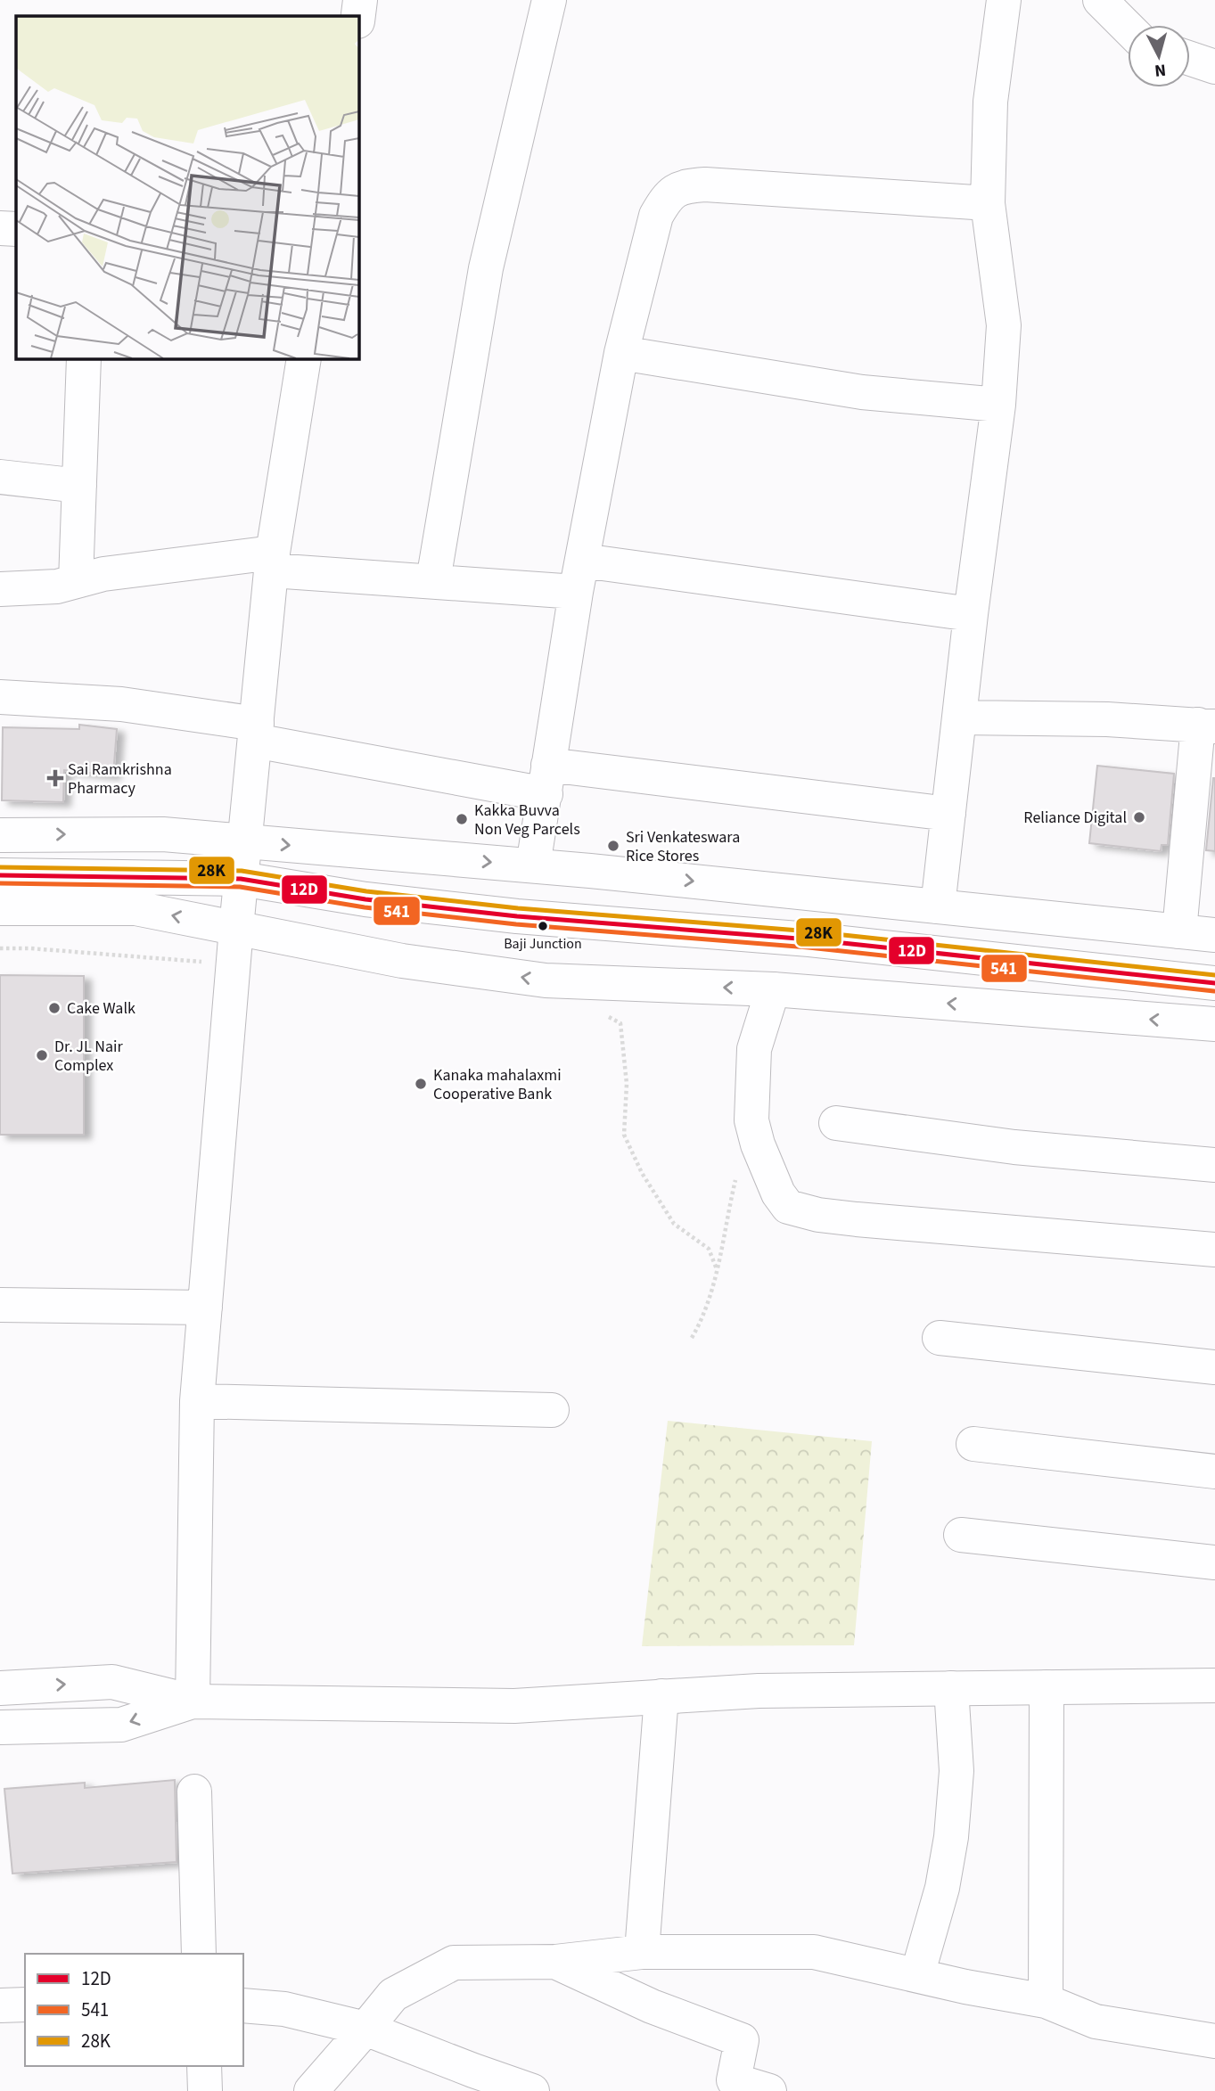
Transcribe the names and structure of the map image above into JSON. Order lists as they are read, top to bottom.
{
  "places": {
    "health": ["Sai Ramkrishna Pharmacy"],
    "other": [
      "Reliance Digital",
      "Kakka Buvva Non Veg Parcels",
      "Sri Venkateswara Rice Stores",
      "Baji Junction",
      "Cake Walk",
      "Dr. JL Nair Complex",
      "Kanaka mahalaxmi Cooperative Bank"
    ]
  },
  "lines": ["transit line 28K", "transit line 12D", "transit line 541"],
  "legend": ["12D", "541", "28K"],
  "north": "bottom"
}
